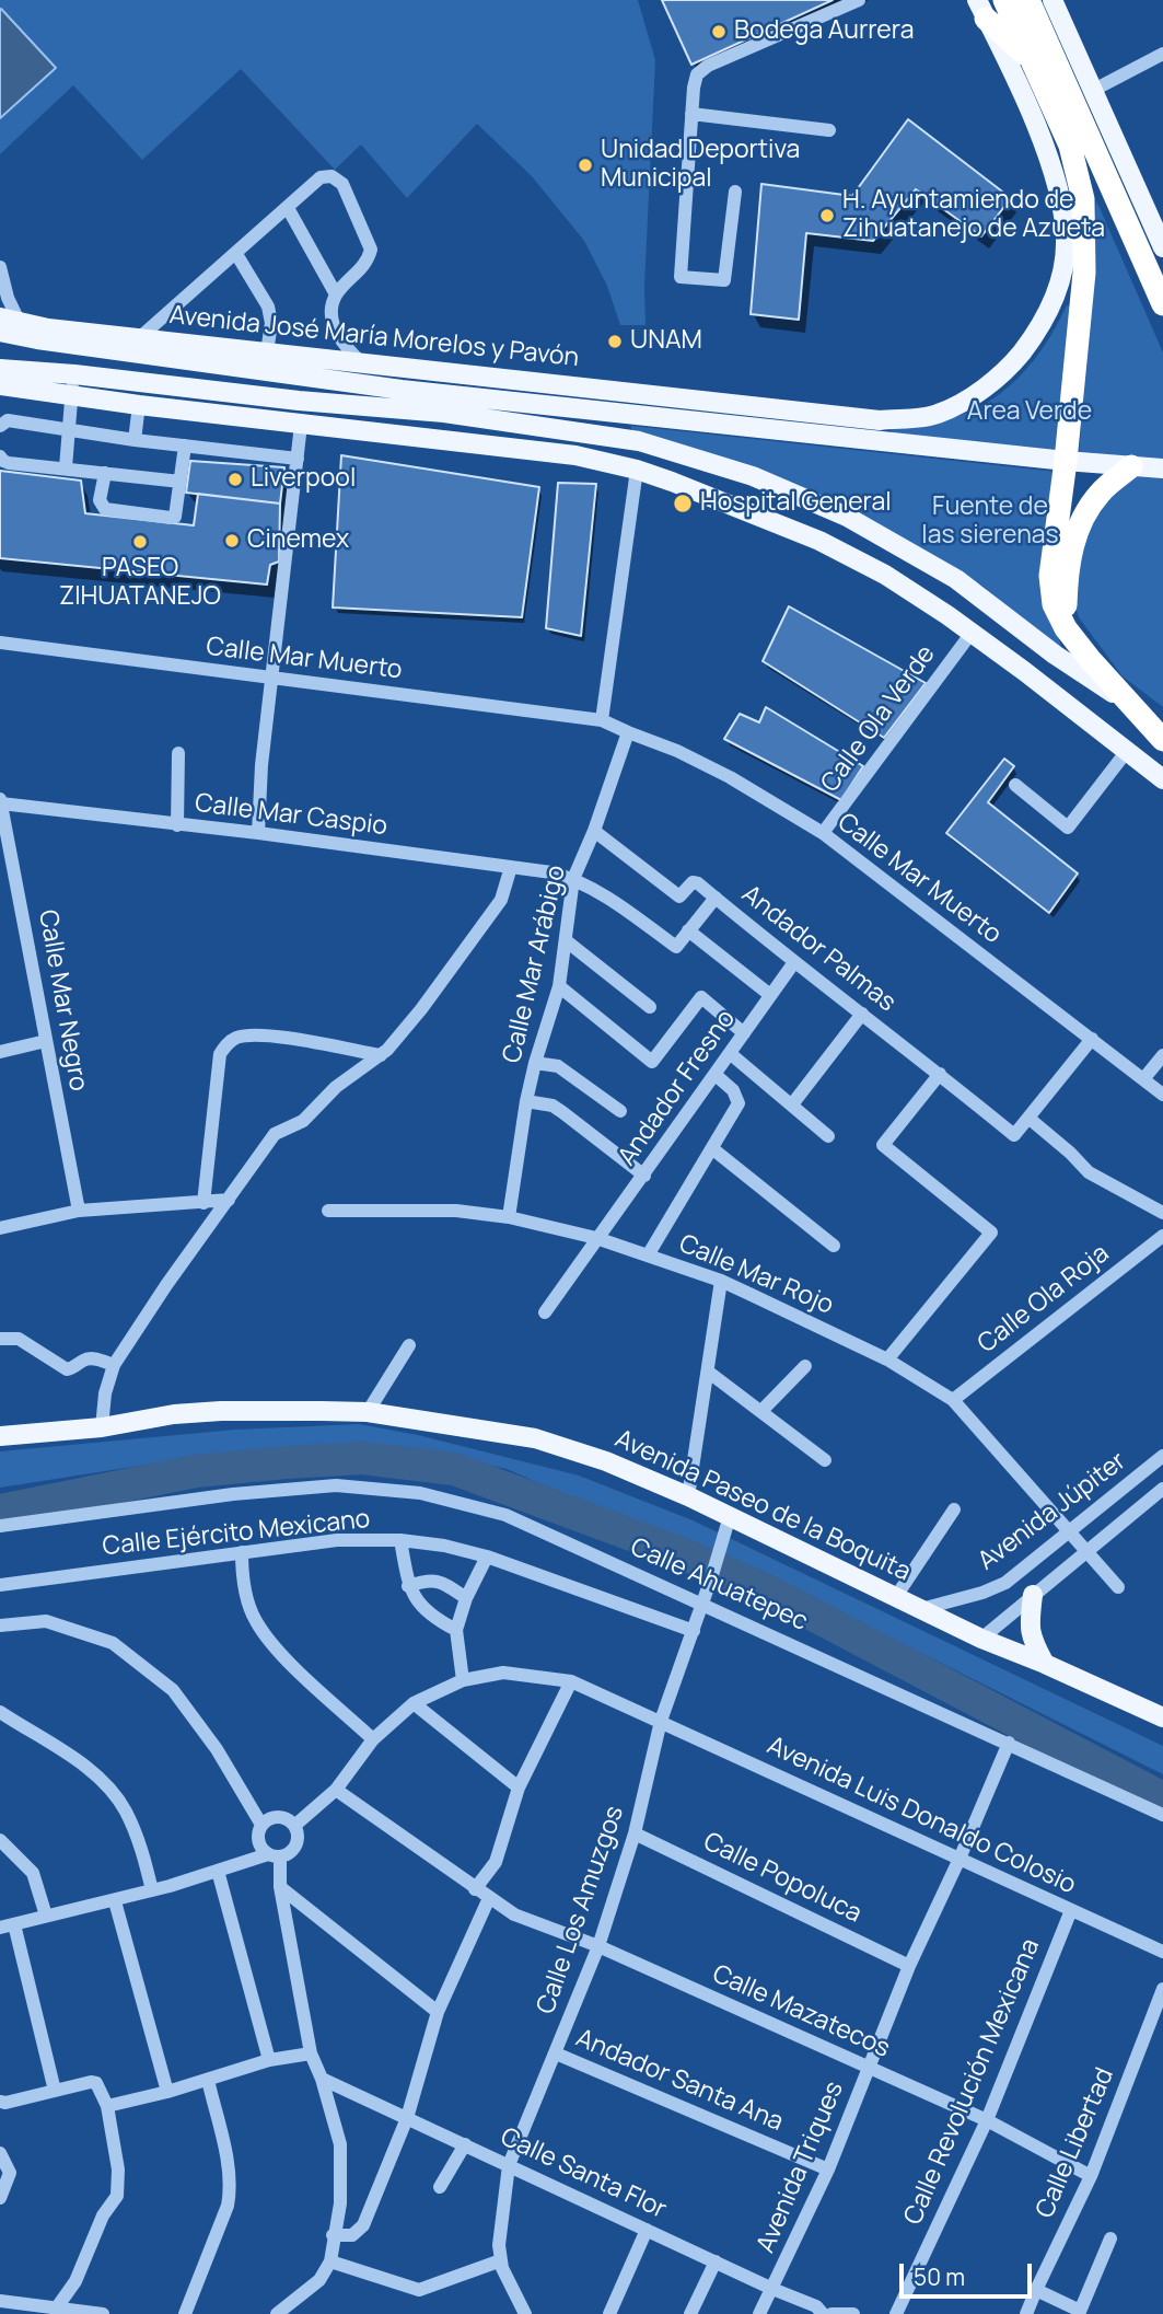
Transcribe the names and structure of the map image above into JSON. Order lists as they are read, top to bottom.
{
  "streets": {
    "main road": ["Avenida José María Morelos y Pavón", "Avenida Paseo de la Boquita"],
    "street": [
      "Calle Mar Muerto",
      "Calle Ola Verde",
      "Calle Mar Caspio",
      "Andador Palmas",
      "Calle Mar Arábigo",
      "Calle Mar Negro",
      "Andador Fresno",
      "Calle Mar Rojo",
      "Calle Ola Roja",
      "Avenida Júpiter",
      "Calle Ejército Mexicano",
      "Calle Ahuatepec",
      "Avenida Luis Donaldo Colosio",
      "Calle Popoluca",
      "Calle Los Amuzgos",
      "Calle Mazatecos",
      "Andador Santa Ana",
      "Calle Revolución Mexicana",
      "Calle Libertad",
      "Avenida Triques",
      "Calle Santa Flor"
    ]
  },
  "crossings": [
    ["Calle Mar Muerto", "Calle Ola Verde"],
    ["Calle Mar Muerto", "Calle Mar Arábigo"],
    ["Calle Mar Caspio", "Calle Mar Arábigo"],
    ["Calle Mar Caspio", "Calle Mar Negro"],
    ["Andador Palmas", "Calle Mar Arábigo"],
    ["Andador Palmas", "Andador Fresno"],
    ["Calle Mar Arábigo", "Calle Mar Rojo"],
    ["Andador Fresno", "Calle Mar Rojo"],
    ["Calle Mar Rojo", "Calle Ola Roja"],
    ["Calle Mar Rojo", "Avenida Júpiter"],
    ["Avenida Paseo de la Boquita", "Avenida Júpiter"],
    ["Avenida Paseo de la Boquita", "Calle Los Amuzgos"],
    ["Calle Ejército Mexicano", "Calle Los Amuzgos"],
    ["Calle Ahuatepec", "Calle Los Amuzgos"],
    ["Calle Ahuatepec", "Avenida Triques"],
    ["Avenida Luis Donaldo Colosio", "Calle Los Amuzgos"],
    ["Avenida Luis Donaldo Colosio", "Calle Mazatecos"],
    ["Avenida Luis Donaldo Colosio", "Calle Revolución Mexicana"],
    ["Avenida Luis Donaldo Colosio", "Avenida Triques"],
    ["Calle Popoluca", "Calle Los Amuzgos"],
    ["Calle Popoluca", "Avenida Triques"],
    ["Calle Los Amuzgos", "Calle Mazatecos"],
    ["Calle Los Amuzgos", "Andador Santa Ana"],
    ["Calle Los Amuzgos", "Calle Santa Flor"],
    ["Calle Mazatecos", "Calle Revolución Mexicana"],
    ["Calle Mazatecos", "Calle Libertad"],
    ["Calle Mazatecos", "Avenida Triques"],
    ["Andador Santa Ana", "Avenida Triques"],
    ["Avenida Triques", "Calle Santa Flor"]
  ],
  "parks": ["Area Verde", "Fuente de las sierenas"],
  "places": [
    "Bodega Aurrera",
    "Unidad Deportiva Municipal",
    "H. Ayuntamiendo de Zihuatanejo de Azueta",
    "UNAM",
    "Liverpool",
    "Hospital General",
    "Cinemex",
    "PASEO ZIHUATANEJO"
  ],
  "scale_bar": "50 m"
}
